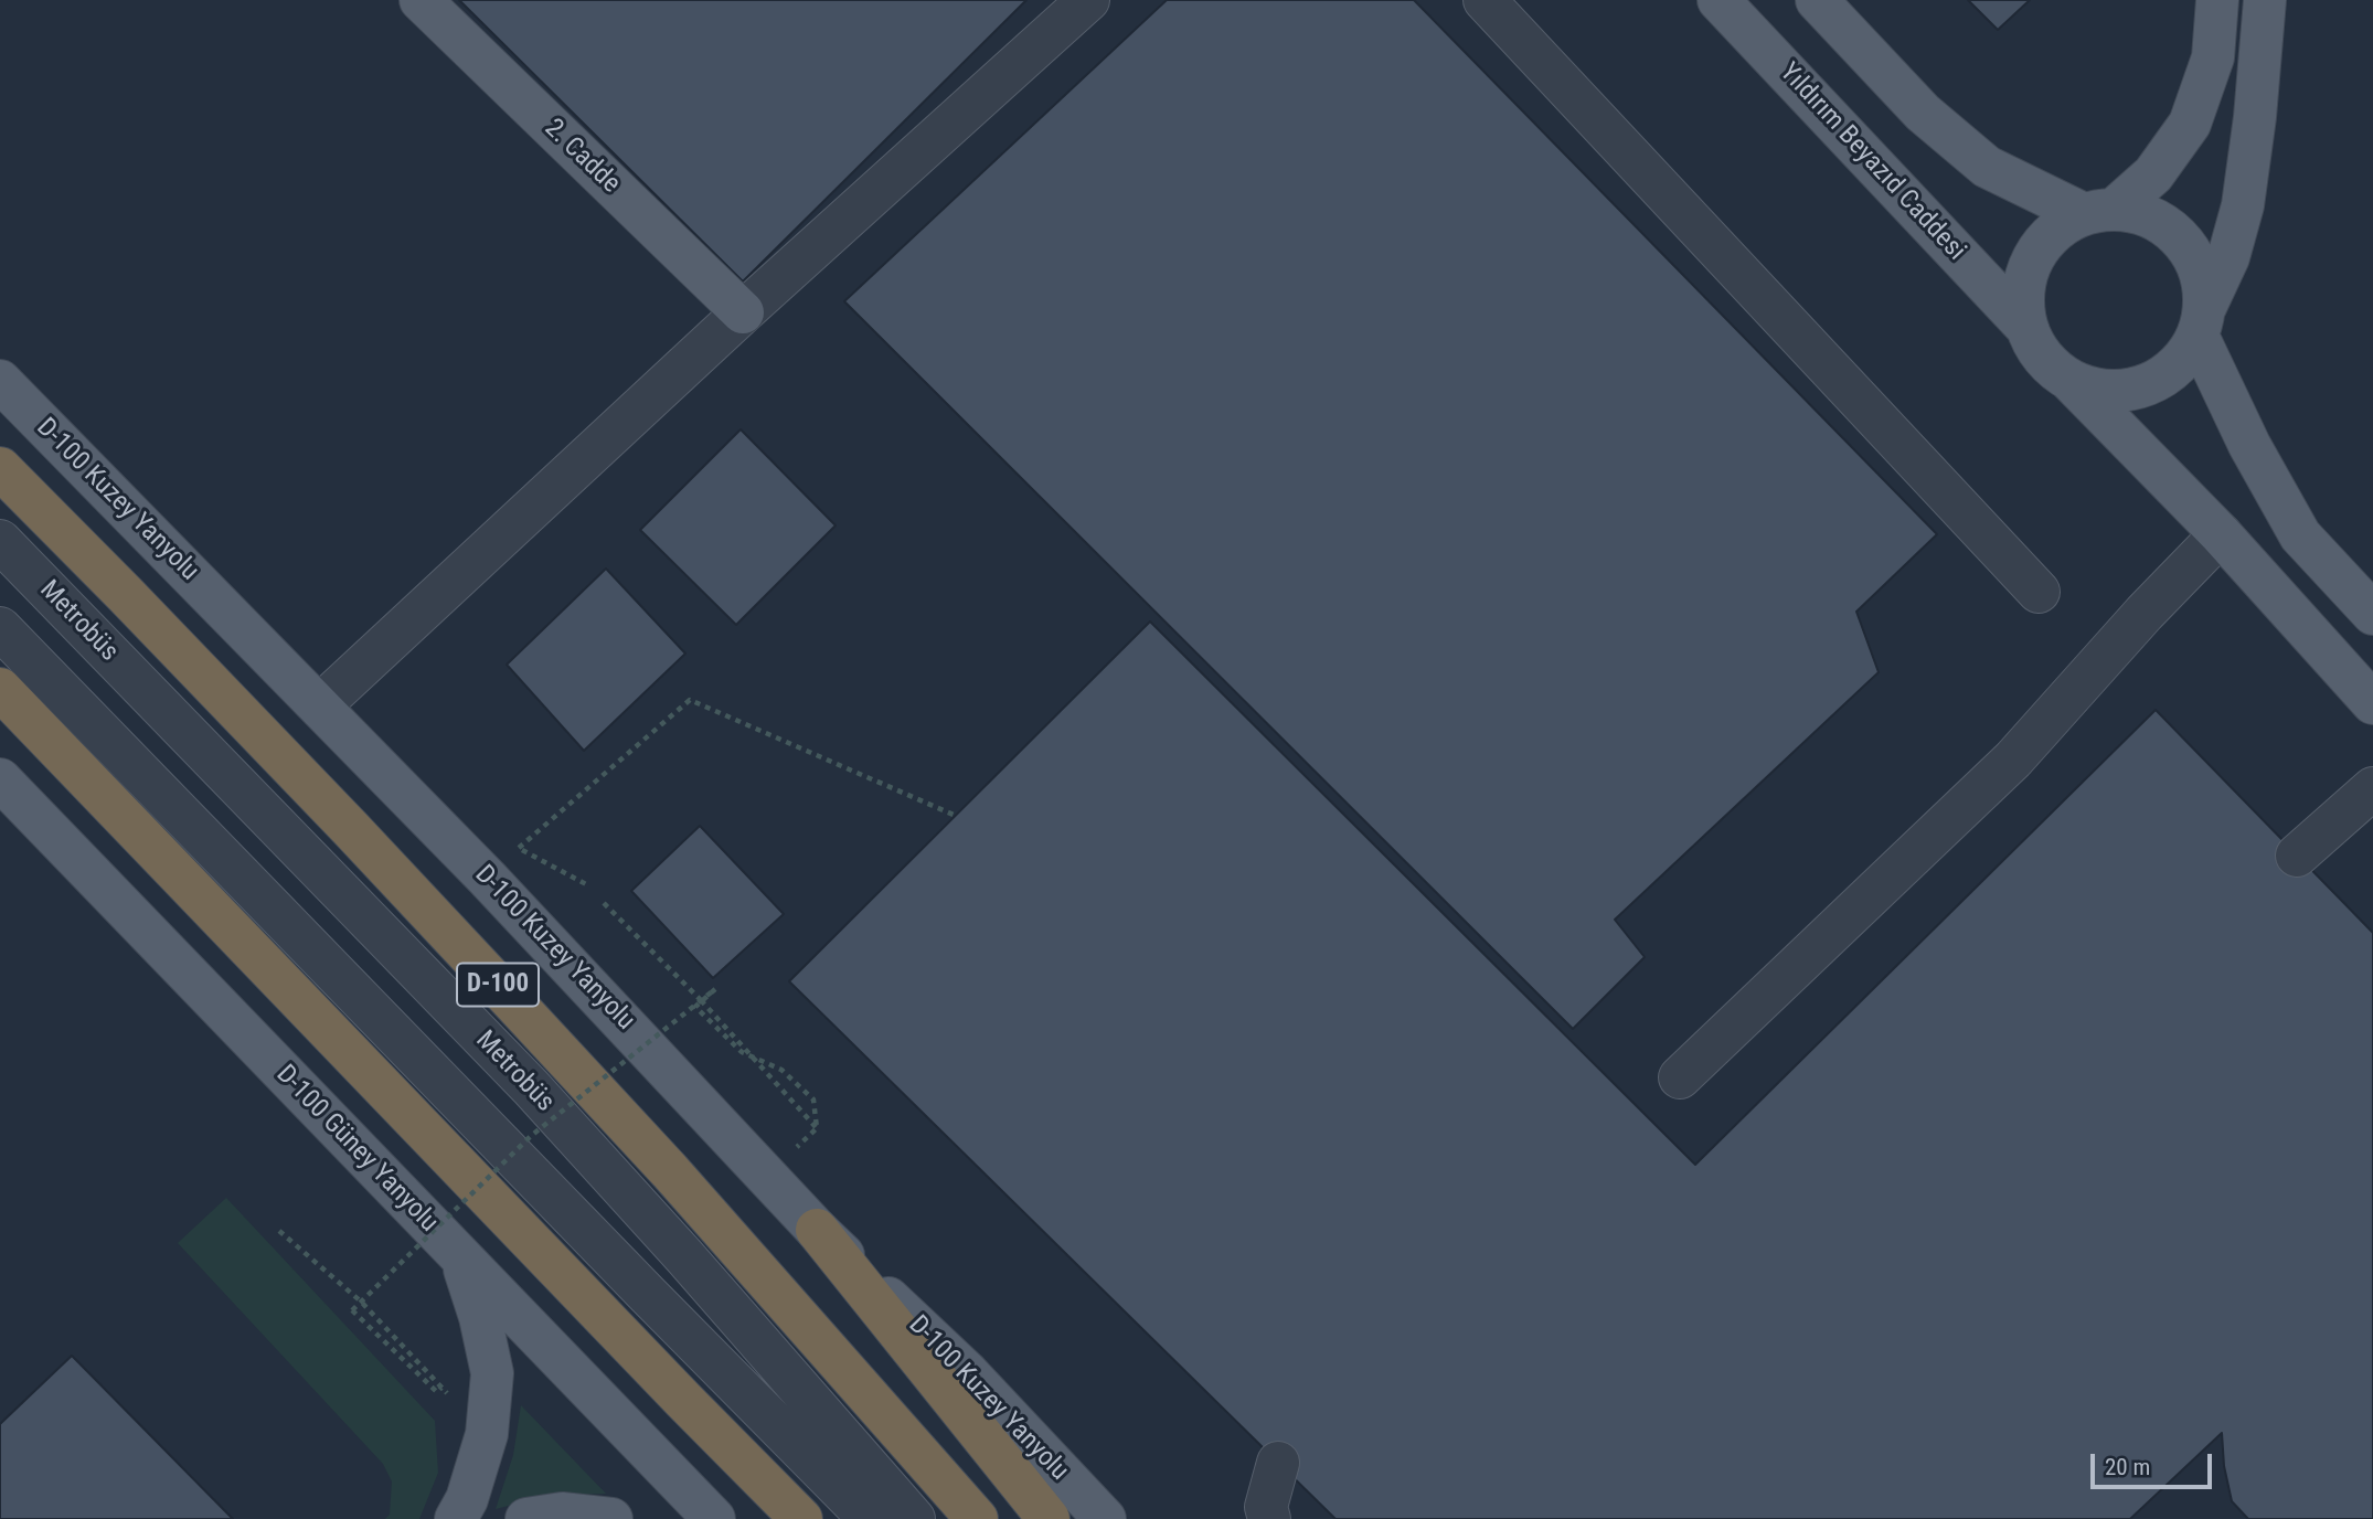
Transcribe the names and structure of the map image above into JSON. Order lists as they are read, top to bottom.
{
  "streets": {
    "highway": ["D-100"],
    "main road": [
      "2. Cadde",
      "Yıldırım Beyazıd Caddesi",
      "D-100 Kuzey Yanyolu",
      "D-100 Güney Yanyolu"
    ],
    "street": ["Metrobüs"]
  },
  "scale_bar": "20 m"
}
